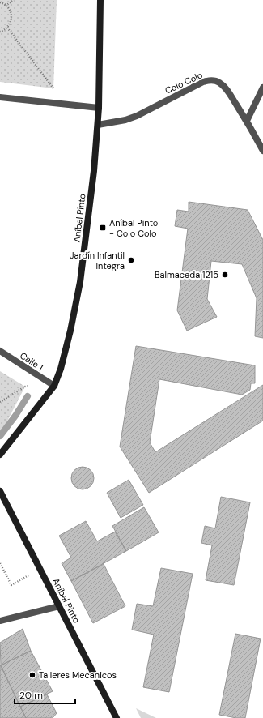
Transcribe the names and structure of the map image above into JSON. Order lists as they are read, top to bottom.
{
  "streets": {
    "street": ["Colo Colo", "Aníbal Pinto", "Calle 1"]
  },
  "crossings": [
    ["Colo Colo", "Aníbal Pinto"],
    ["Aníbal Pinto", "Calle 1"]
  ],
  "places": {
    "transit": ["Aníbal Pinto - Colo Colo"],
    "other": ["Jardín Infantil Integra", "Balmaceda 1215", "Talleres Mecanicos"]
  },
  "scale_bar": "20 m"
}
